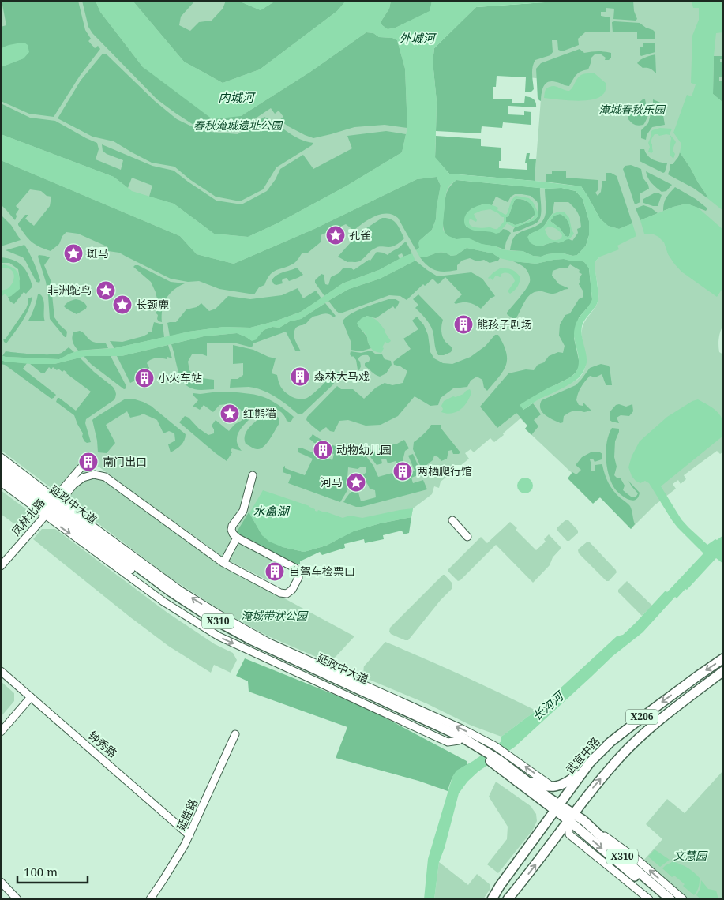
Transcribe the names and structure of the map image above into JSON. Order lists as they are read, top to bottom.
{
  "streets": {
    "main road": [
      "延政中大道",
      "X310",
      "X206",
      "武宜中路"
    ],
    "street": ["凤林北路", "钟秀路", "延胜路"]
  },
  "crossings": [
    ["延政中大道", "凤林北路"],
    ["延政中大道", "X206"],
    ["延政中大道", "武宜中路"],
    ["钟秀路", "延胜路"]
  ],
  "water": [
    "外城河",
    "内城河",
    "水禽湖",
    "长沟河"
  ],
  "parks": [
    "淹城春秋乐园",
    "春秋淹城遗址公园",
    "淹城带状公园",
    "文慧园"
  ],
  "places": {
    "place": [
      "孔雀",
      "斑马",
      "非洲鸵鸟",
      "长颈鹿",
      "红熊猫",
      "河马"
    ],
    "building": [
      "熊孩子剧场",
      "森林大马戏",
      "小火车站",
      "动物幼儿园",
      "南门出口",
      "两栖爬行馆",
      "自驾车检票口"
    ]
  },
  "scale_bar": "100 m"
}
